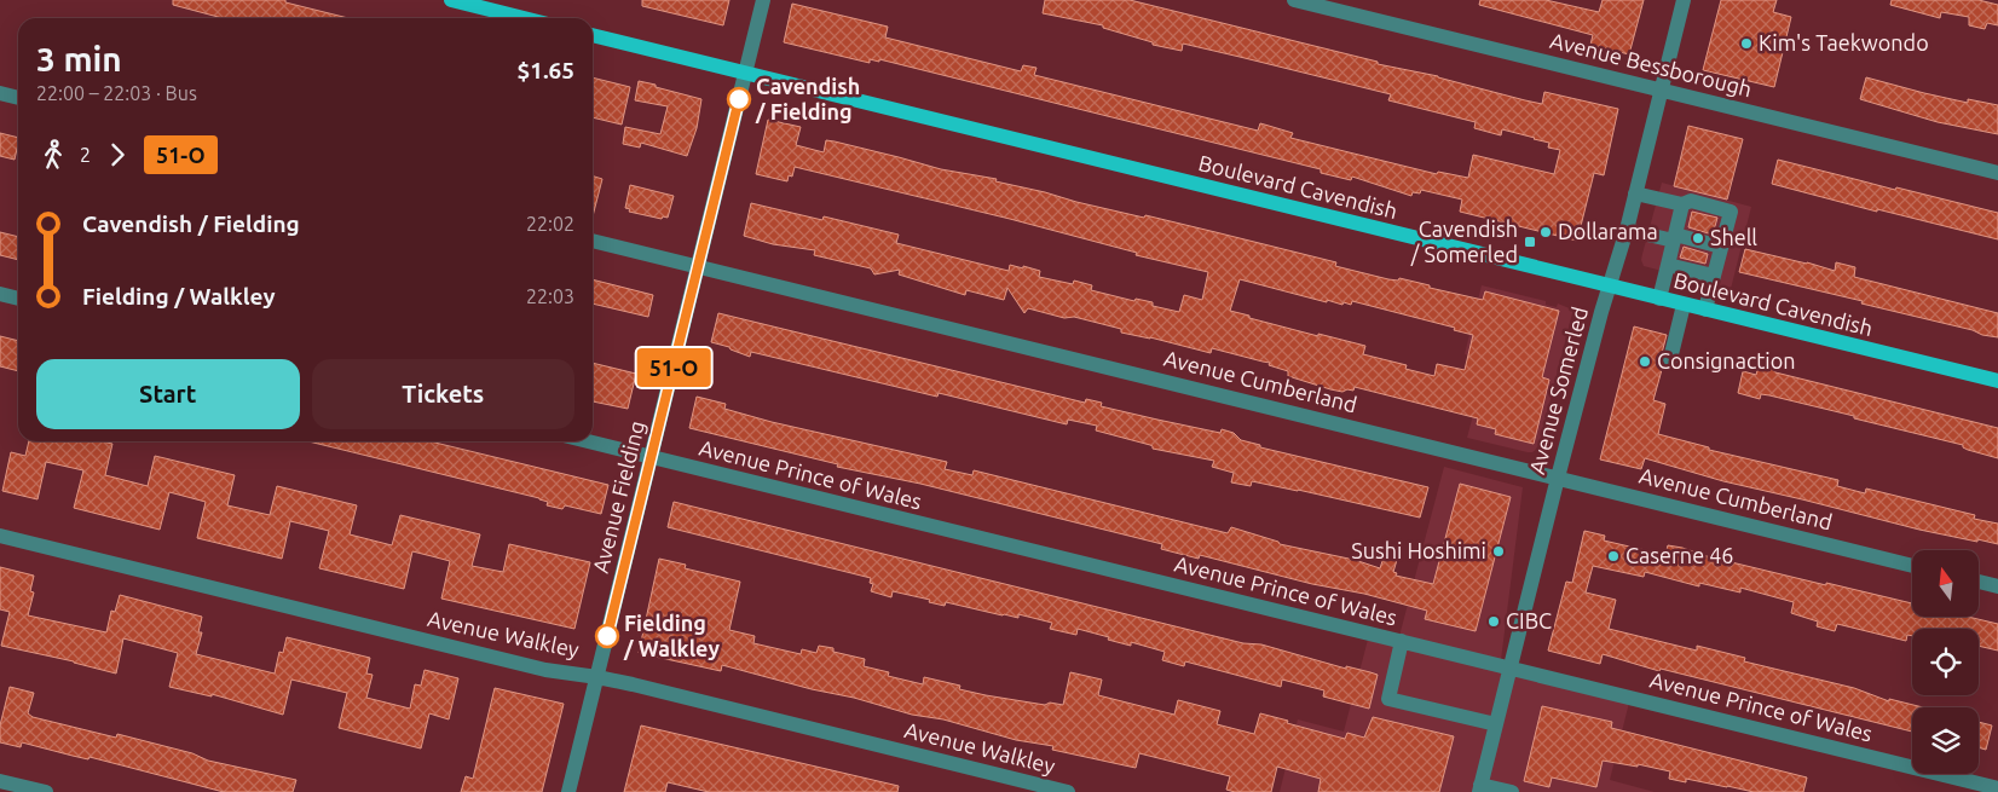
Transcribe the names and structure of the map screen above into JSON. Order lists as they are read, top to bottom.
{
  "streets": {
    "main road": ["Boulevard Cavendish"],
    "street": [
      "Avenue Bessborough",
      "Avenue Cumberland",
      "Avenue Somerled",
      "Avenue Prince of Wales",
      "Avenue Fielding",
      "Avenue Walkley"
    ]
  },
  "crossings": [
    ["Avenue Bessborough", "Avenue Somerled"],
    ["Boulevard Cavendish", "Avenue Somerled"],
    ["Boulevard Cavendish", "Avenue Fielding"],
    ["Avenue Cumberland", "Avenue Somerled"],
    ["Avenue Cumberland", "Avenue Fielding"],
    ["Avenue Somerled", "Avenue Prince of Wales"],
    ["Avenue Prince of Wales", "Avenue Fielding"],
    ["Avenue Fielding", "Avenue Walkley"]
  ],
  "places": {
    "other": [
      "Kim's Taekwondo",
      "Cavendish / Fielding",
      "Dollarama",
      "Shell",
      "Consignaction",
      "Sushi Hoshimi",
      "Caserne 46",
      "CIBC",
      "Fielding / Walkley"
    ],
    "transit": ["Cavendish / Somerled"]
  },
  "lines": ["bus line 51-O"],
  "north": "top",
  "page": {
    "on_map": "51-O",
    "heading": ["3 min", "22:00 – 22:03 · Bus", "$1.65"],
    "legs": ["2", "51-O"],
    "list": [
      {
        "name": "Cavendish / Fielding",
        "value": "22:02"
      },
      {
        "name": "Fielding / Walkley",
        "value": "22:03"
      }
    ],
    "buttons": ["Start", "Tickets"]
  }
}
